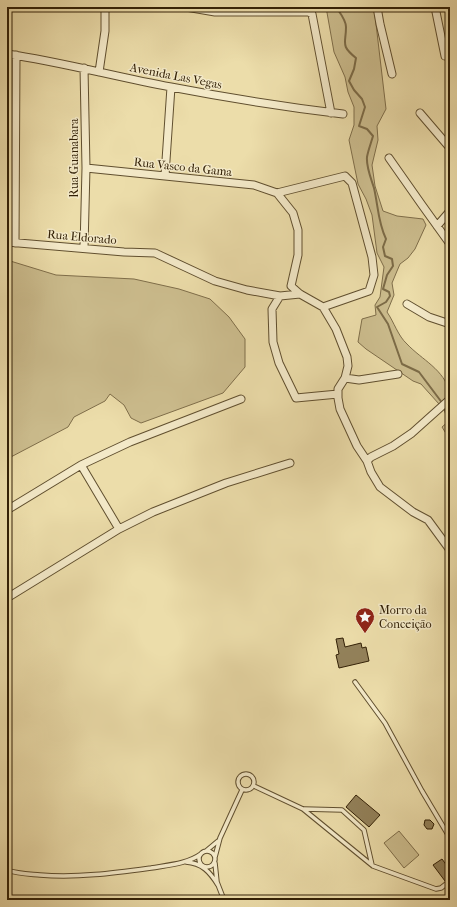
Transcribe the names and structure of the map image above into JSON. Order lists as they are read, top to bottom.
{
  "streets": {
    "street": [
      "Avenida Las Vegas",
      "Rua Guanabara",
      "Rua Vasco da Gama",
      "Rua Eldorado"
    ]
  },
  "crossings": [
    ["Avenida Las Vegas", "Rua Guanabara"],
    ["Rua Guanabara", "Rua Vasco da Gama"],
    ["Rua Guanabara", "Rua Eldorado"]
  ],
  "places": {
    "place": ["Morro da Conceição"]
  }
}
